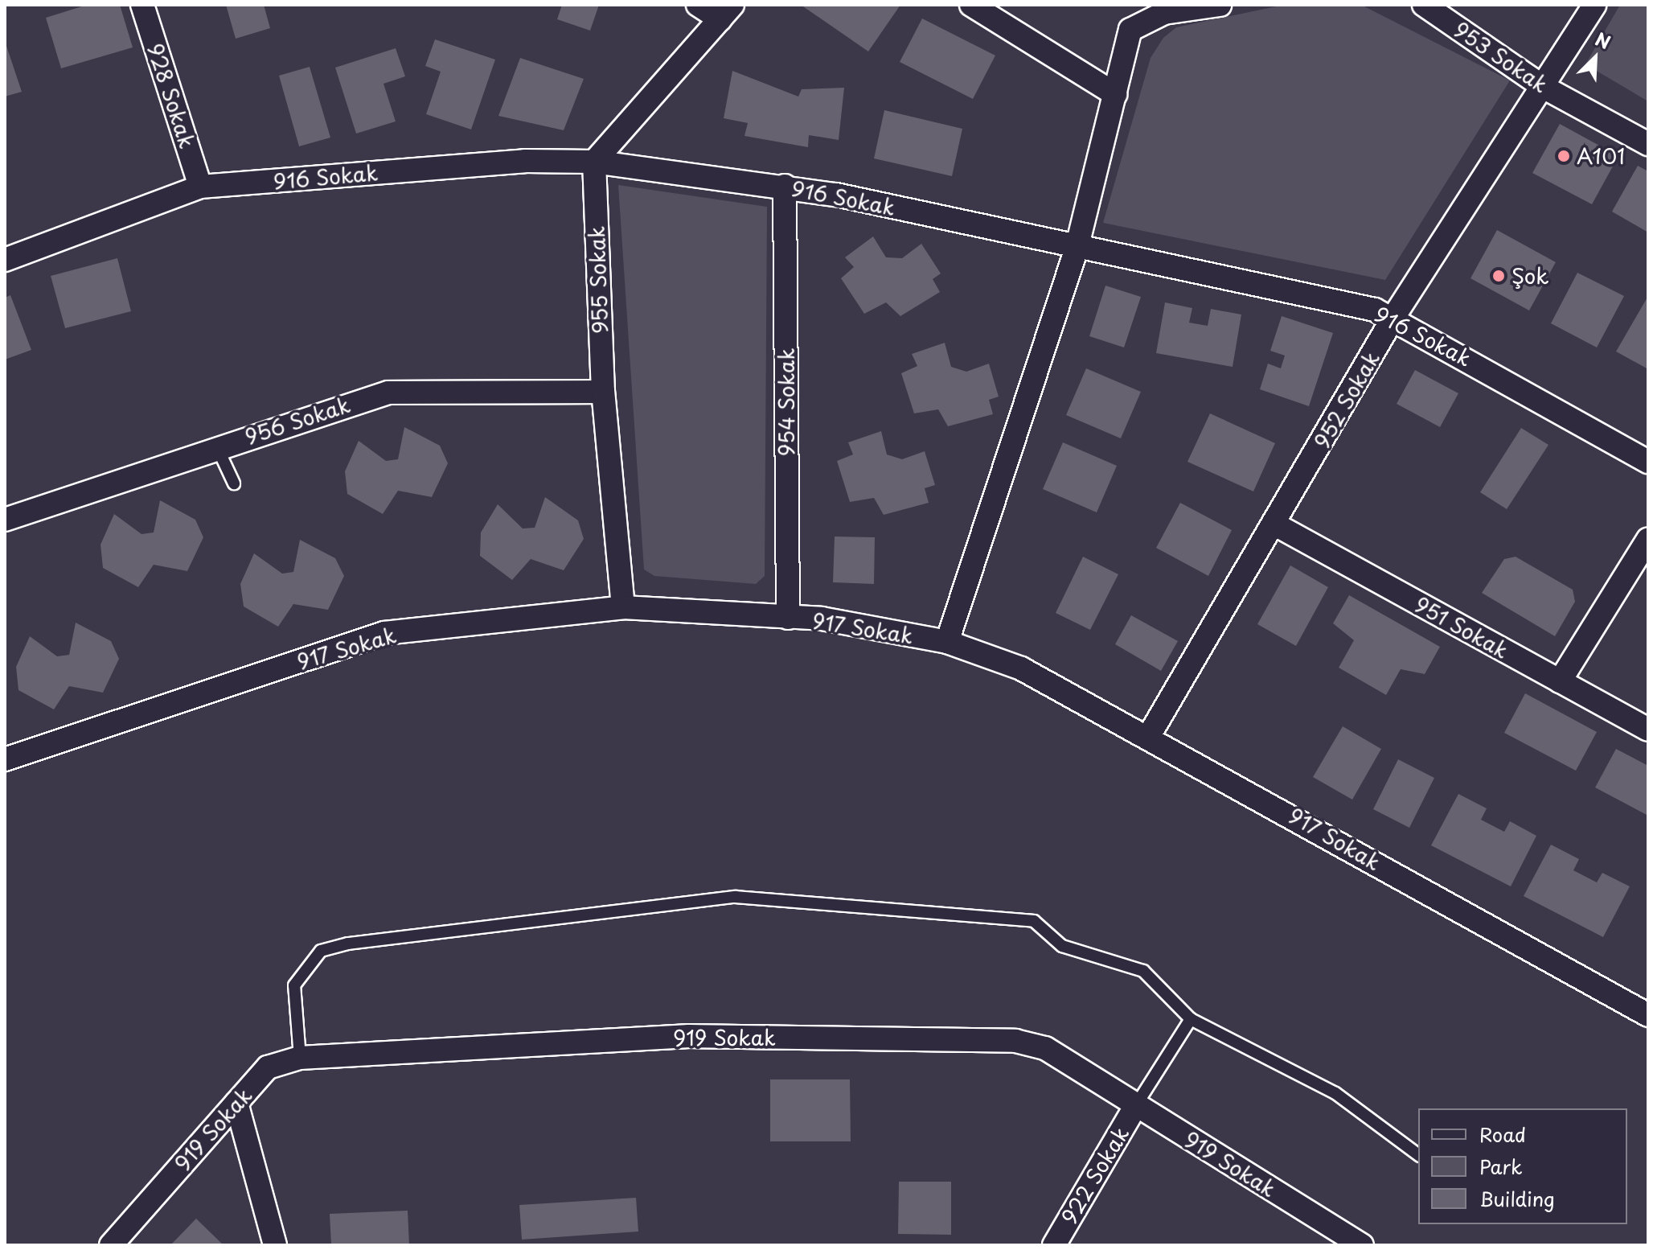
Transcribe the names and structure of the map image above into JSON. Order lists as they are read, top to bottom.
{
  "streets": {
    "street": [
      "953 Sokak",
      "928 Sokak",
      "916 Sokak",
      "955 Sokak",
      "952 Sokak",
      "954 Sokak",
      "956 Sokak",
      "951 Sokak",
      "917 Sokak",
      "919 Sokak",
      "922 Sokak"
    ]
  },
  "crossings": [
    ["953 Sokak", "952 Sokak"],
    ["928 Sokak", "916 Sokak"],
    ["916 Sokak", "955 Sokak"],
    ["916 Sokak", "952 Sokak"],
    ["916 Sokak", "954 Sokak"],
    ["955 Sokak", "956 Sokak"],
    ["955 Sokak", "917 Sokak"],
    ["952 Sokak", "951 Sokak"],
    ["952 Sokak", "917 Sokak"],
    ["954 Sokak", "917 Sokak"],
    ["919 Sokak", "922 Sokak"]
  ],
  "places": ["A101", "Şok"],
  "legend": ["Road", "Park", "Building"],
  "north": "top right"
}
